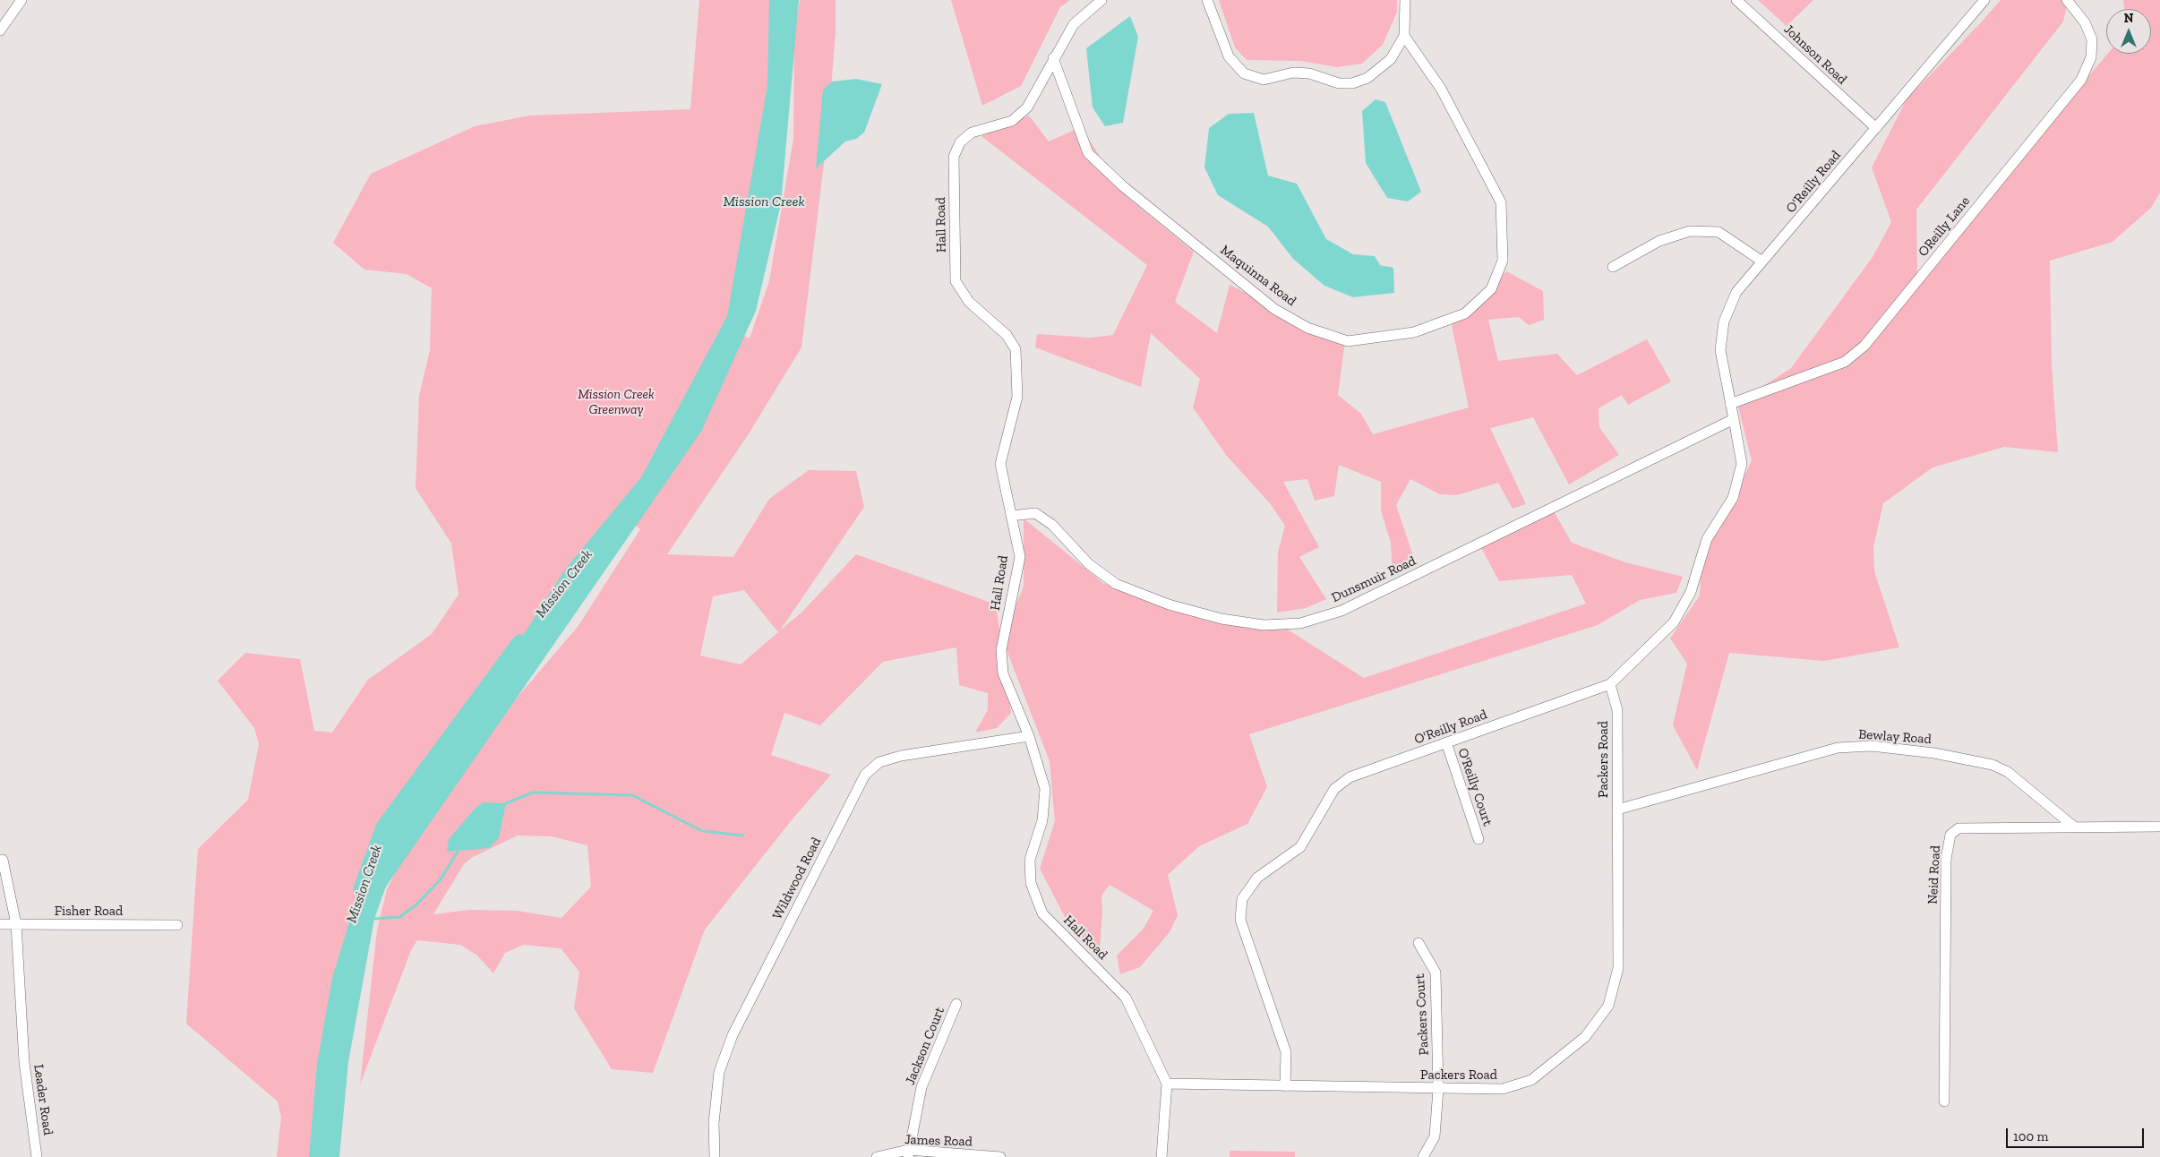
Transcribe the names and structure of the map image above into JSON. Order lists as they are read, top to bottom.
{
  "streets": {
    "street": [
      "Johnson Road",
      "O'Reilly Road",
      "Hall Road",
      "OReilly Lane",
      "Maquinna Road",
      "Dunsmuir Road",
      "Bewlay Road",
      "Packers Road",
      "O'Reilly Court",
      "Neid Road",
      "Wildwood Road",
      "Fisher Road",
      "Packers Court",
      "Jackson Court",
      "Leader Road",
      "James Road"
    ]
  },
  "crossings": [
    ["Johnson Road", "O'Reilly Road"],
    ["O'Reilly Road", "OReilly Lane"],
    ["O'Reilly Road", "Dunsmuir Road"],
    ["O'Reilly Road", "Packers Road"],
    ["O'Reilly Road", "O'Reilly Court"],
    ["Hall Road", "Maquinna Road"],
    ["Hall Road", "Dunsmuir Road"],
    ["Hall Road", "Packers Road"],
    ["Hall Road", "Wildwood Road"],
    ["Bewlay Road", "Packers Road"],
    ["Bewlay Road", "Neid Road"],
    ["Packers Road", "Packers Court"],
    ["Fisher Road", "Leader Road"],
    ["Jackson Court", "James Road"]
  ],
  "water": ["Mission Creek"],
  "parks": ["Mission Creek Greenway"],
  "scale_bar": "100 m",
  "north": "top"
}
